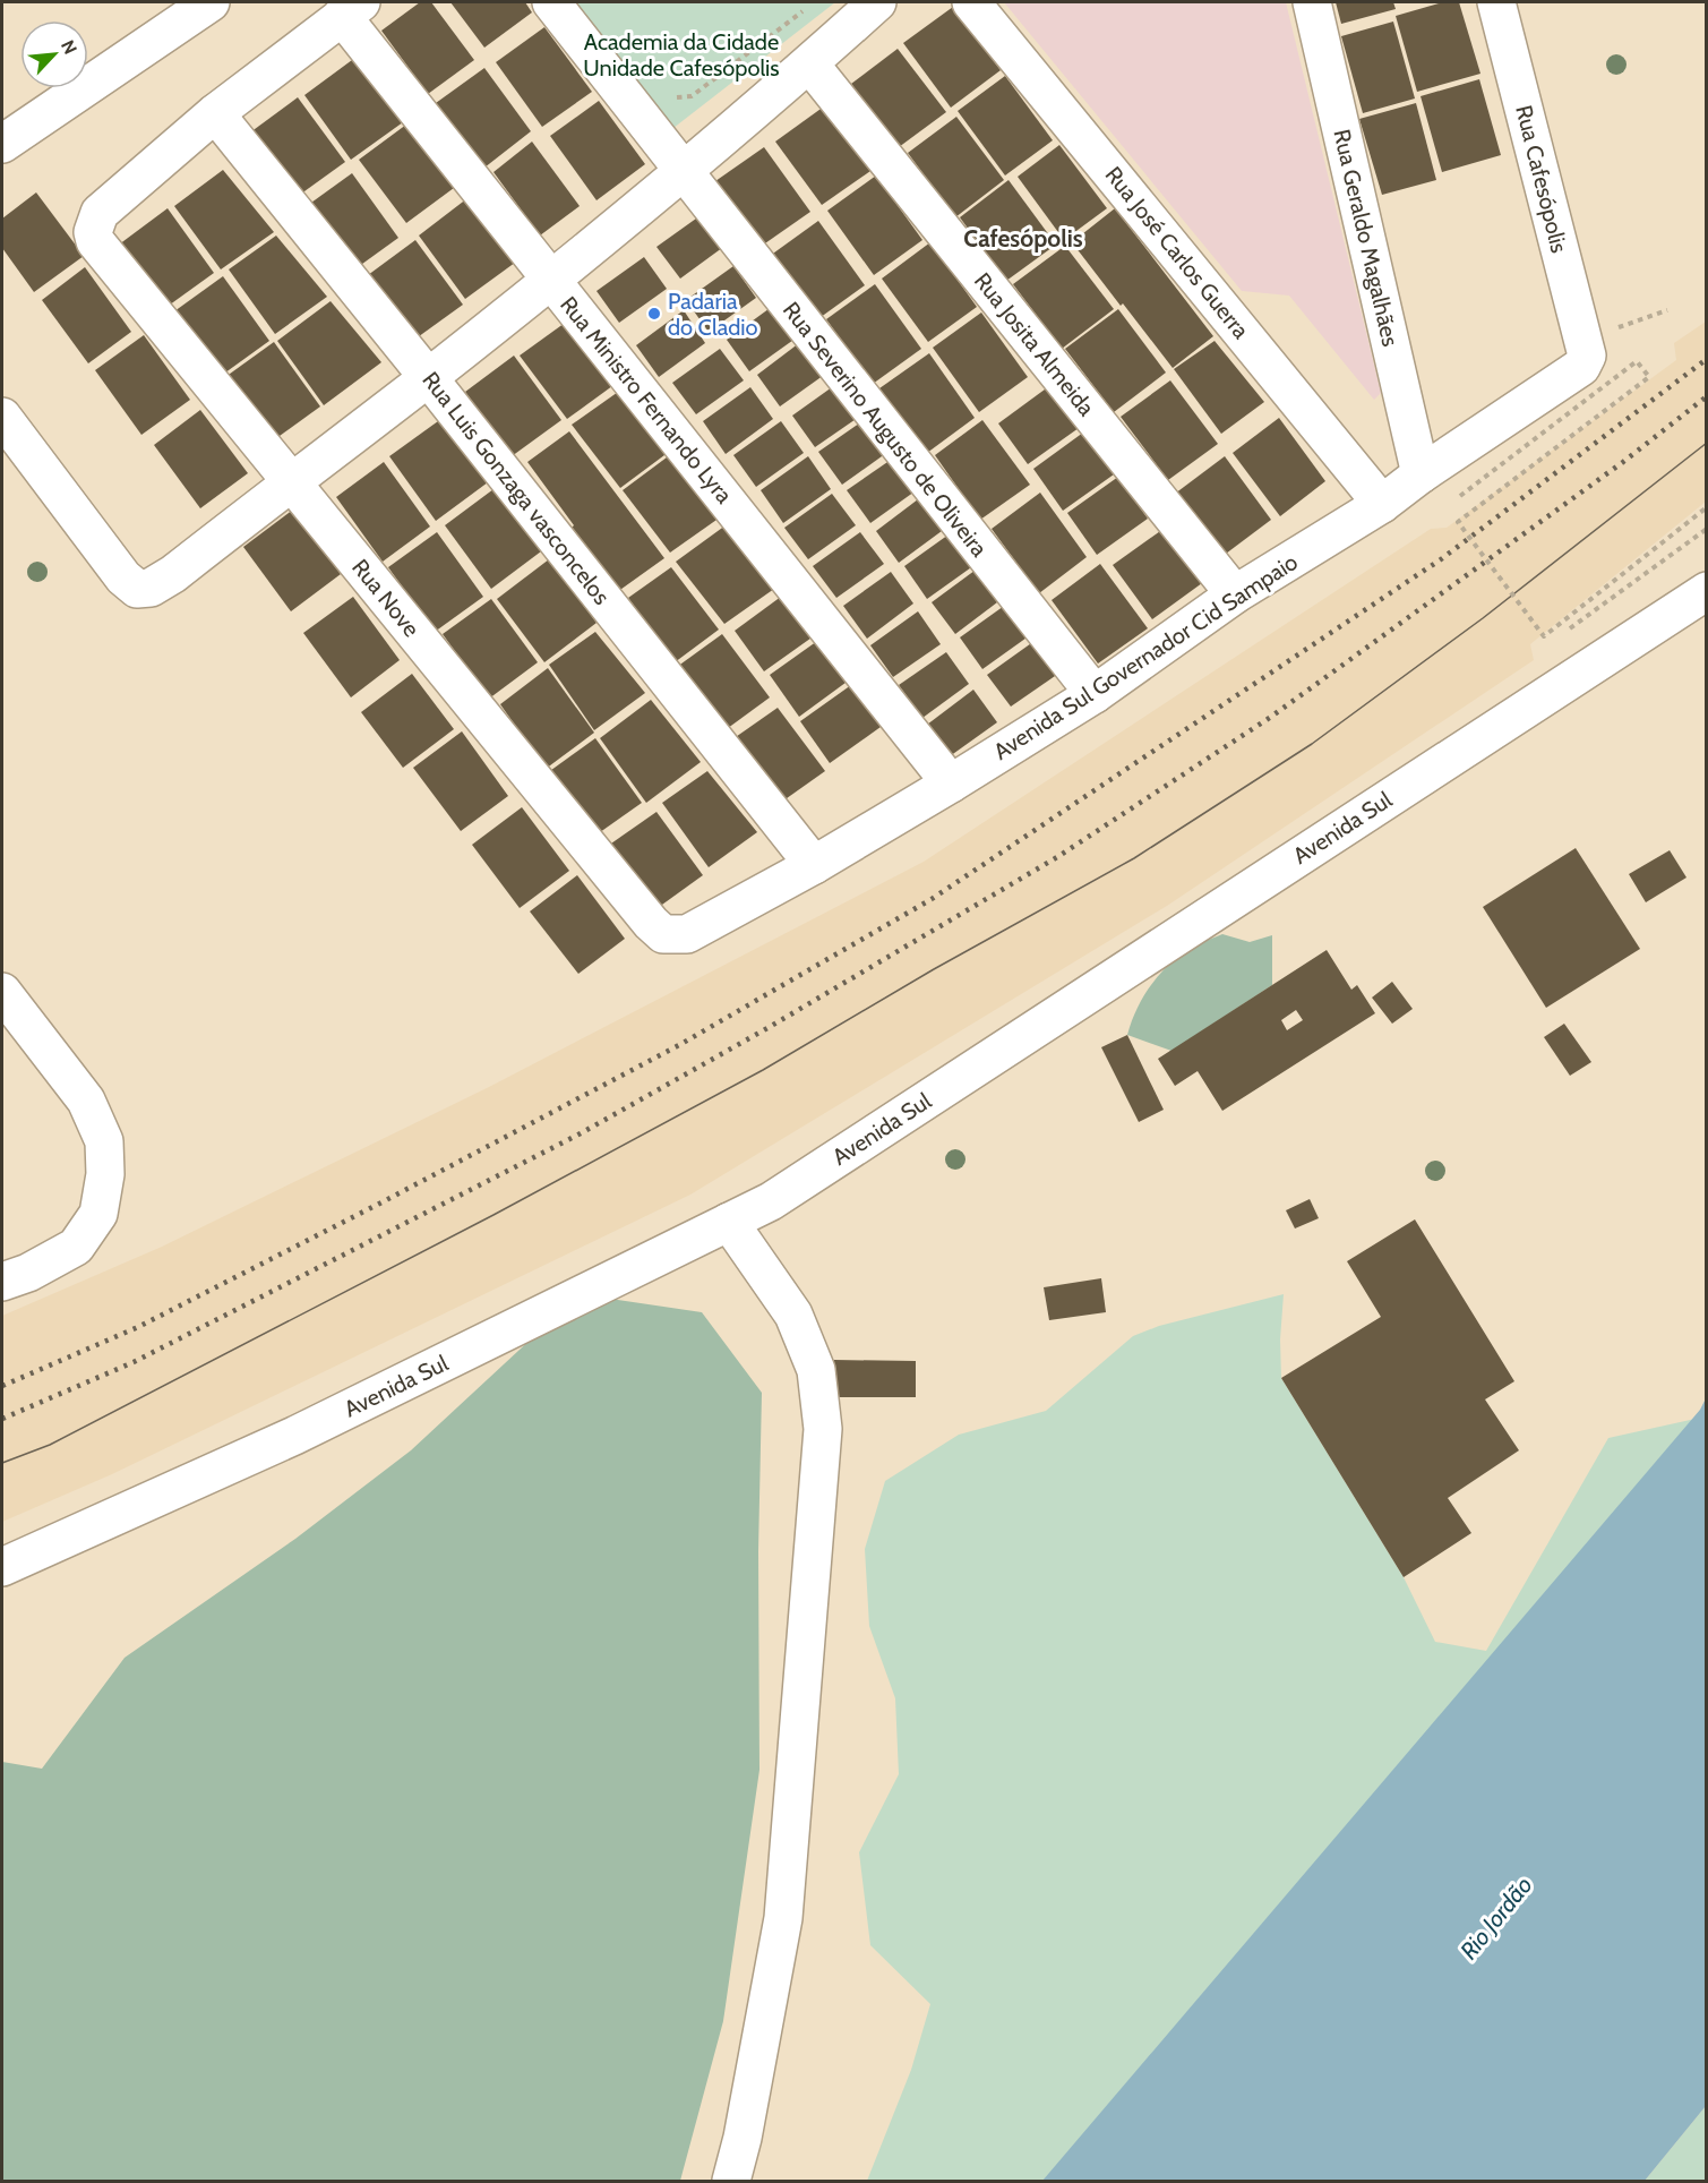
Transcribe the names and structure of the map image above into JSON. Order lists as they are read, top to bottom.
{
  "streets": {
    "street": [
      "Rua Cafesópolis",
      "Rua Geraldo Magalhães",
      "Rua José Carlos Guerra",
      "Rua Josita Almeida",
      "Rua Ministro Fernando Lyra",
      "Rua Severino Augusto de Oliveira",
      "Rua Luis Gonzaga vasconcelos",
      "Rua Nove",
      "Avenida Sul Governador Cid Sampaio",
      "Avenida Sul"
    ]
  },
  "crossings": [
    ["Rua Cafesópolis", "Avenida Sul Governador Cid Sampaio"],
    ["Rua Geraldo Magalhães", "Avenida Sul Governador Cid Sampaio"],
    ["Rua José Carlos Guerra", "Avenida Sul Governador Cid Sampaio"],
    ["Rua Josita Almeida", "Avenida Sul Governador Cid Sampaio"],
    ["Rua Ministro Fernando Lyra", "Avenida Sul Governador Cid Sampaio"],
    ["Rua Severino Augusto de Oliveira", "Avenida Sul Governador Cid Sampaio"],
    ["Rua Luis Gonzaga vasconcelos", "Rua Nove"],
    ["Rua Luis Gonzaga vasconcelos", "Avenida Sul Governador Cid Sampaio"],
    ["Rua Nove", "Avenida Sul Governador Cid Sampaio"]
  ],
  "districts": ["Cafesópolis"],
  "water": ["Rio Jordão"],
  "parks": ["Academia da Cidade Unidade Cafesópolis"],
  "places": ["Padaria do Cladio"],
  "north": "top right"
}
